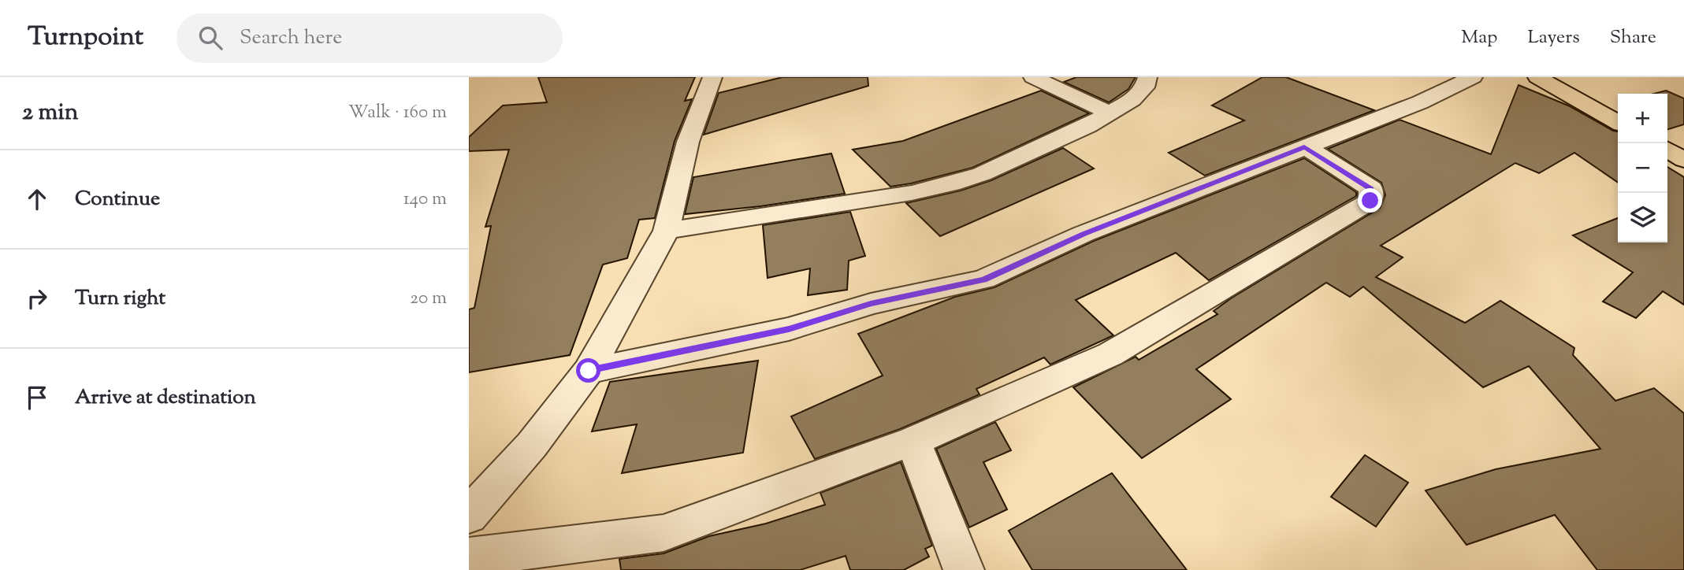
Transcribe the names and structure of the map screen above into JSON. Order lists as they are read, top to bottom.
{
  "page": {
    "header": "Turnpoint",
    "search": "Search here",
    "nav": ["Map", "Layers", "Share"],
    "heading": ["2 min", "Walk · 160 m"],
    "map_buttons": ["+", "−"],
    "list": [
      ["Continue", "140 m"],
      ["Turn right", "20 m"],
      "Arrive at destination"
    ]
  }
}
